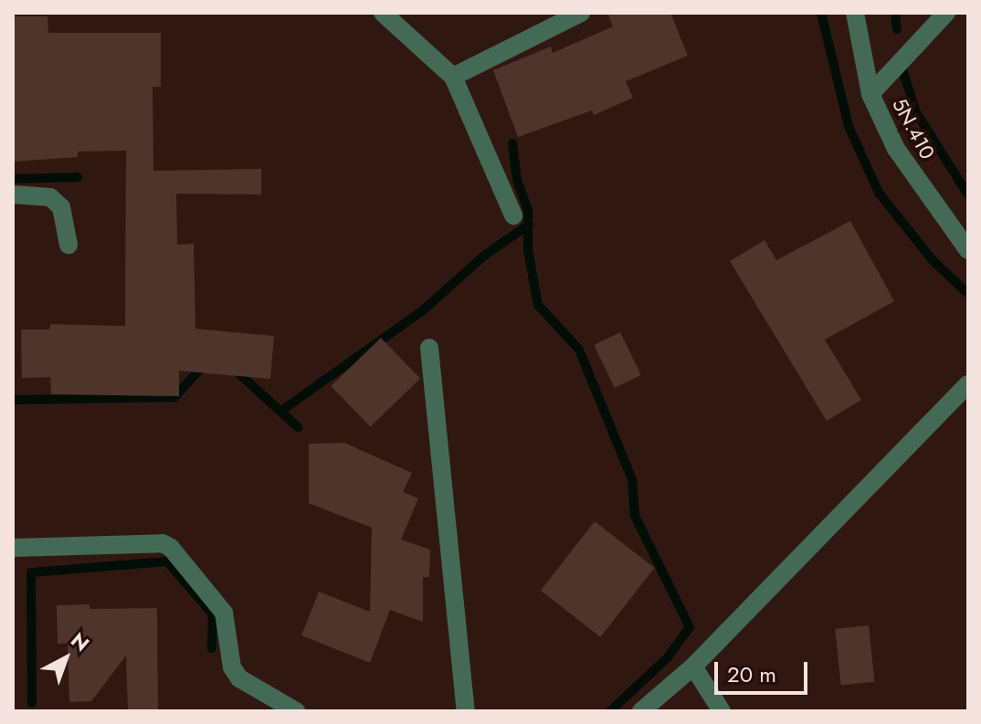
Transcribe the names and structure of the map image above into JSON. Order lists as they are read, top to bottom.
{
  "streets": {
    "street": ["5N.410"]
  },
  "scale_bar": "20 m",
  "north": "top right"
}
